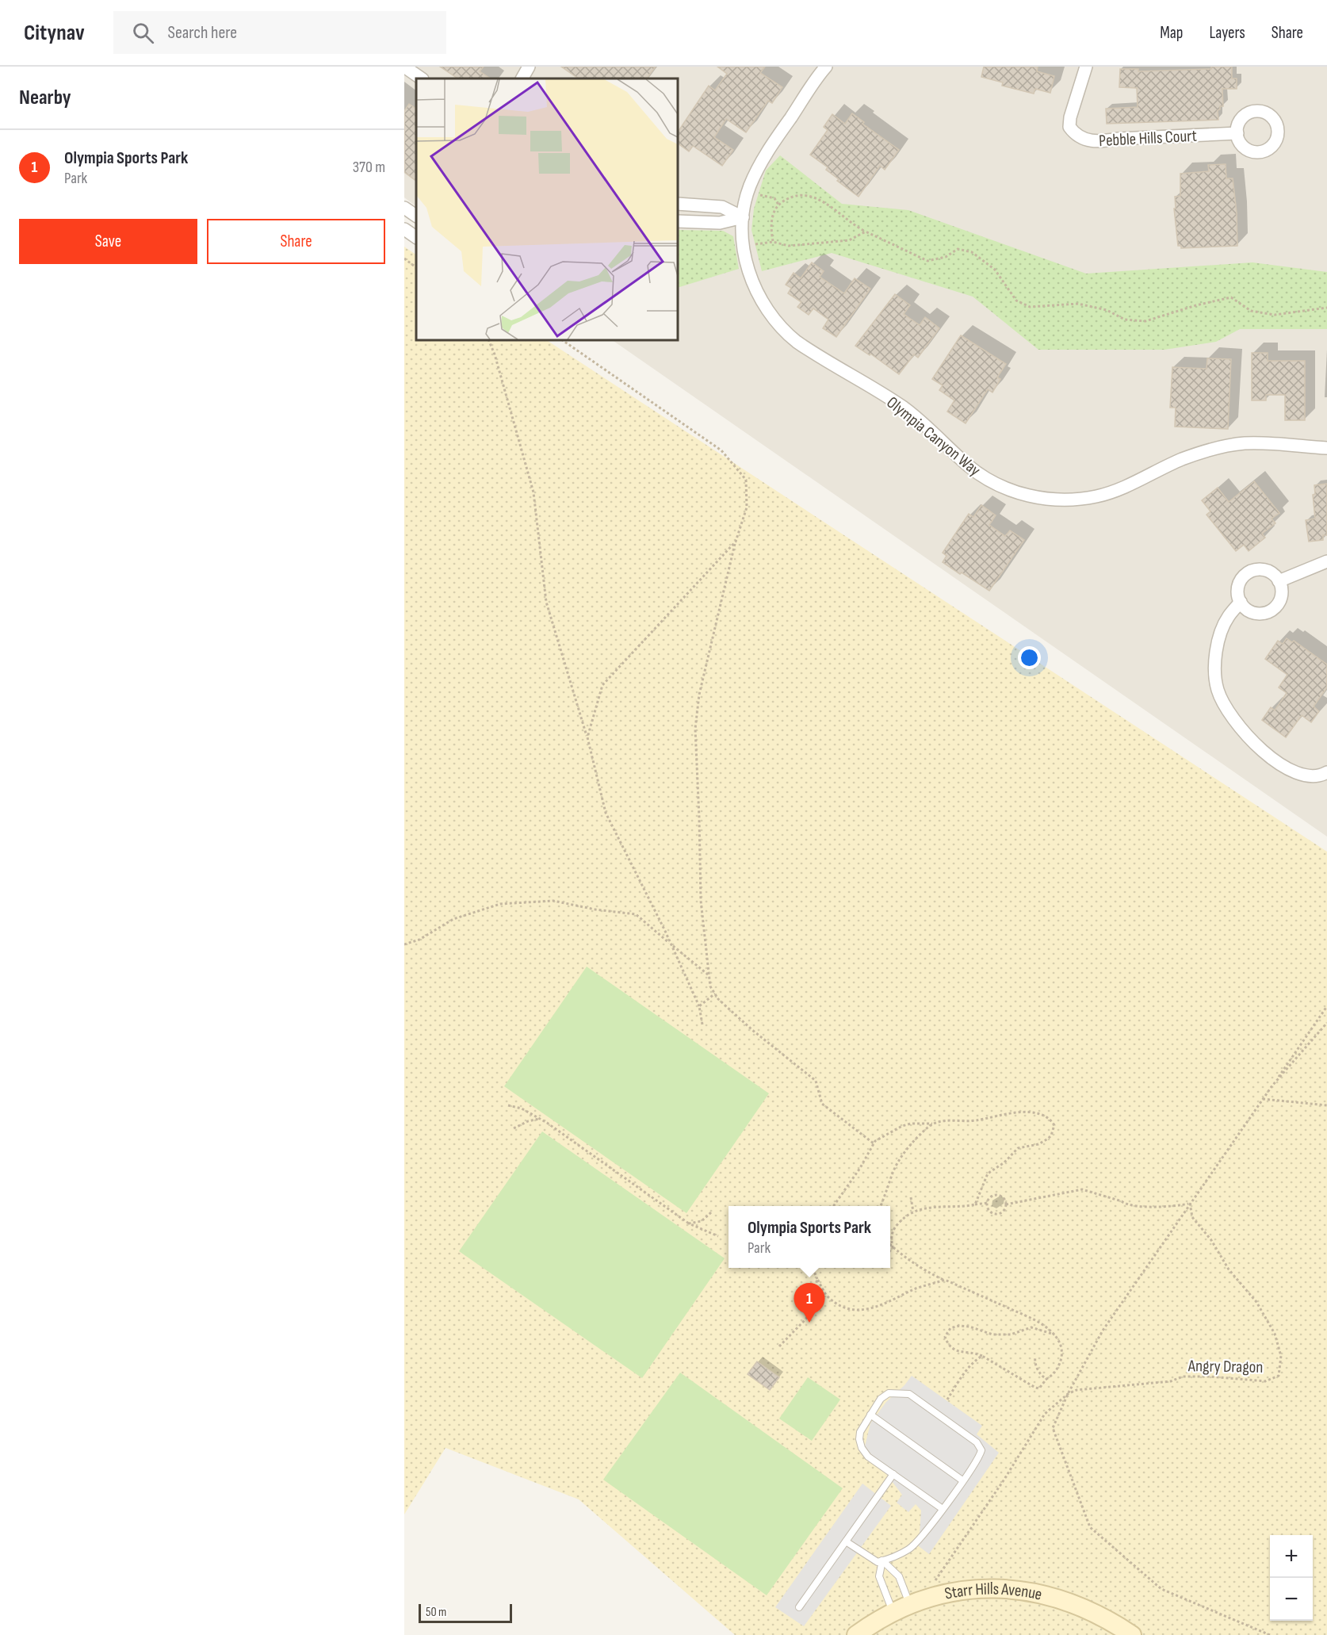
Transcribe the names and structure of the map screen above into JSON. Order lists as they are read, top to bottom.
{
  "streets": {
    "street": ["Pebble Hills Court", "Olympia Canyon Way", "Starr Hills Avenue"],
    "path": ["Angry Dragon"]
  },
  "scale_bar": "50 m",
  "page": {
    "header": "Citynav",
    "search": "Search here",
    "nav": ["Map", "Layers", "Share"],
    "heading": "Nearby",
    "list": [
      {
        "mark": "1",
        "name": "Olympia Sports Park",
        "note": "Park",
        "value": "370 m"
      }
    ],
    "buttons": ["Save", "Share"],
    "popup": ["Olympia Sports Park", "Park"],
    "pins": "1",
    "map_buttons": ["+", "−"],
    "scale": "50 m"
  }
}
